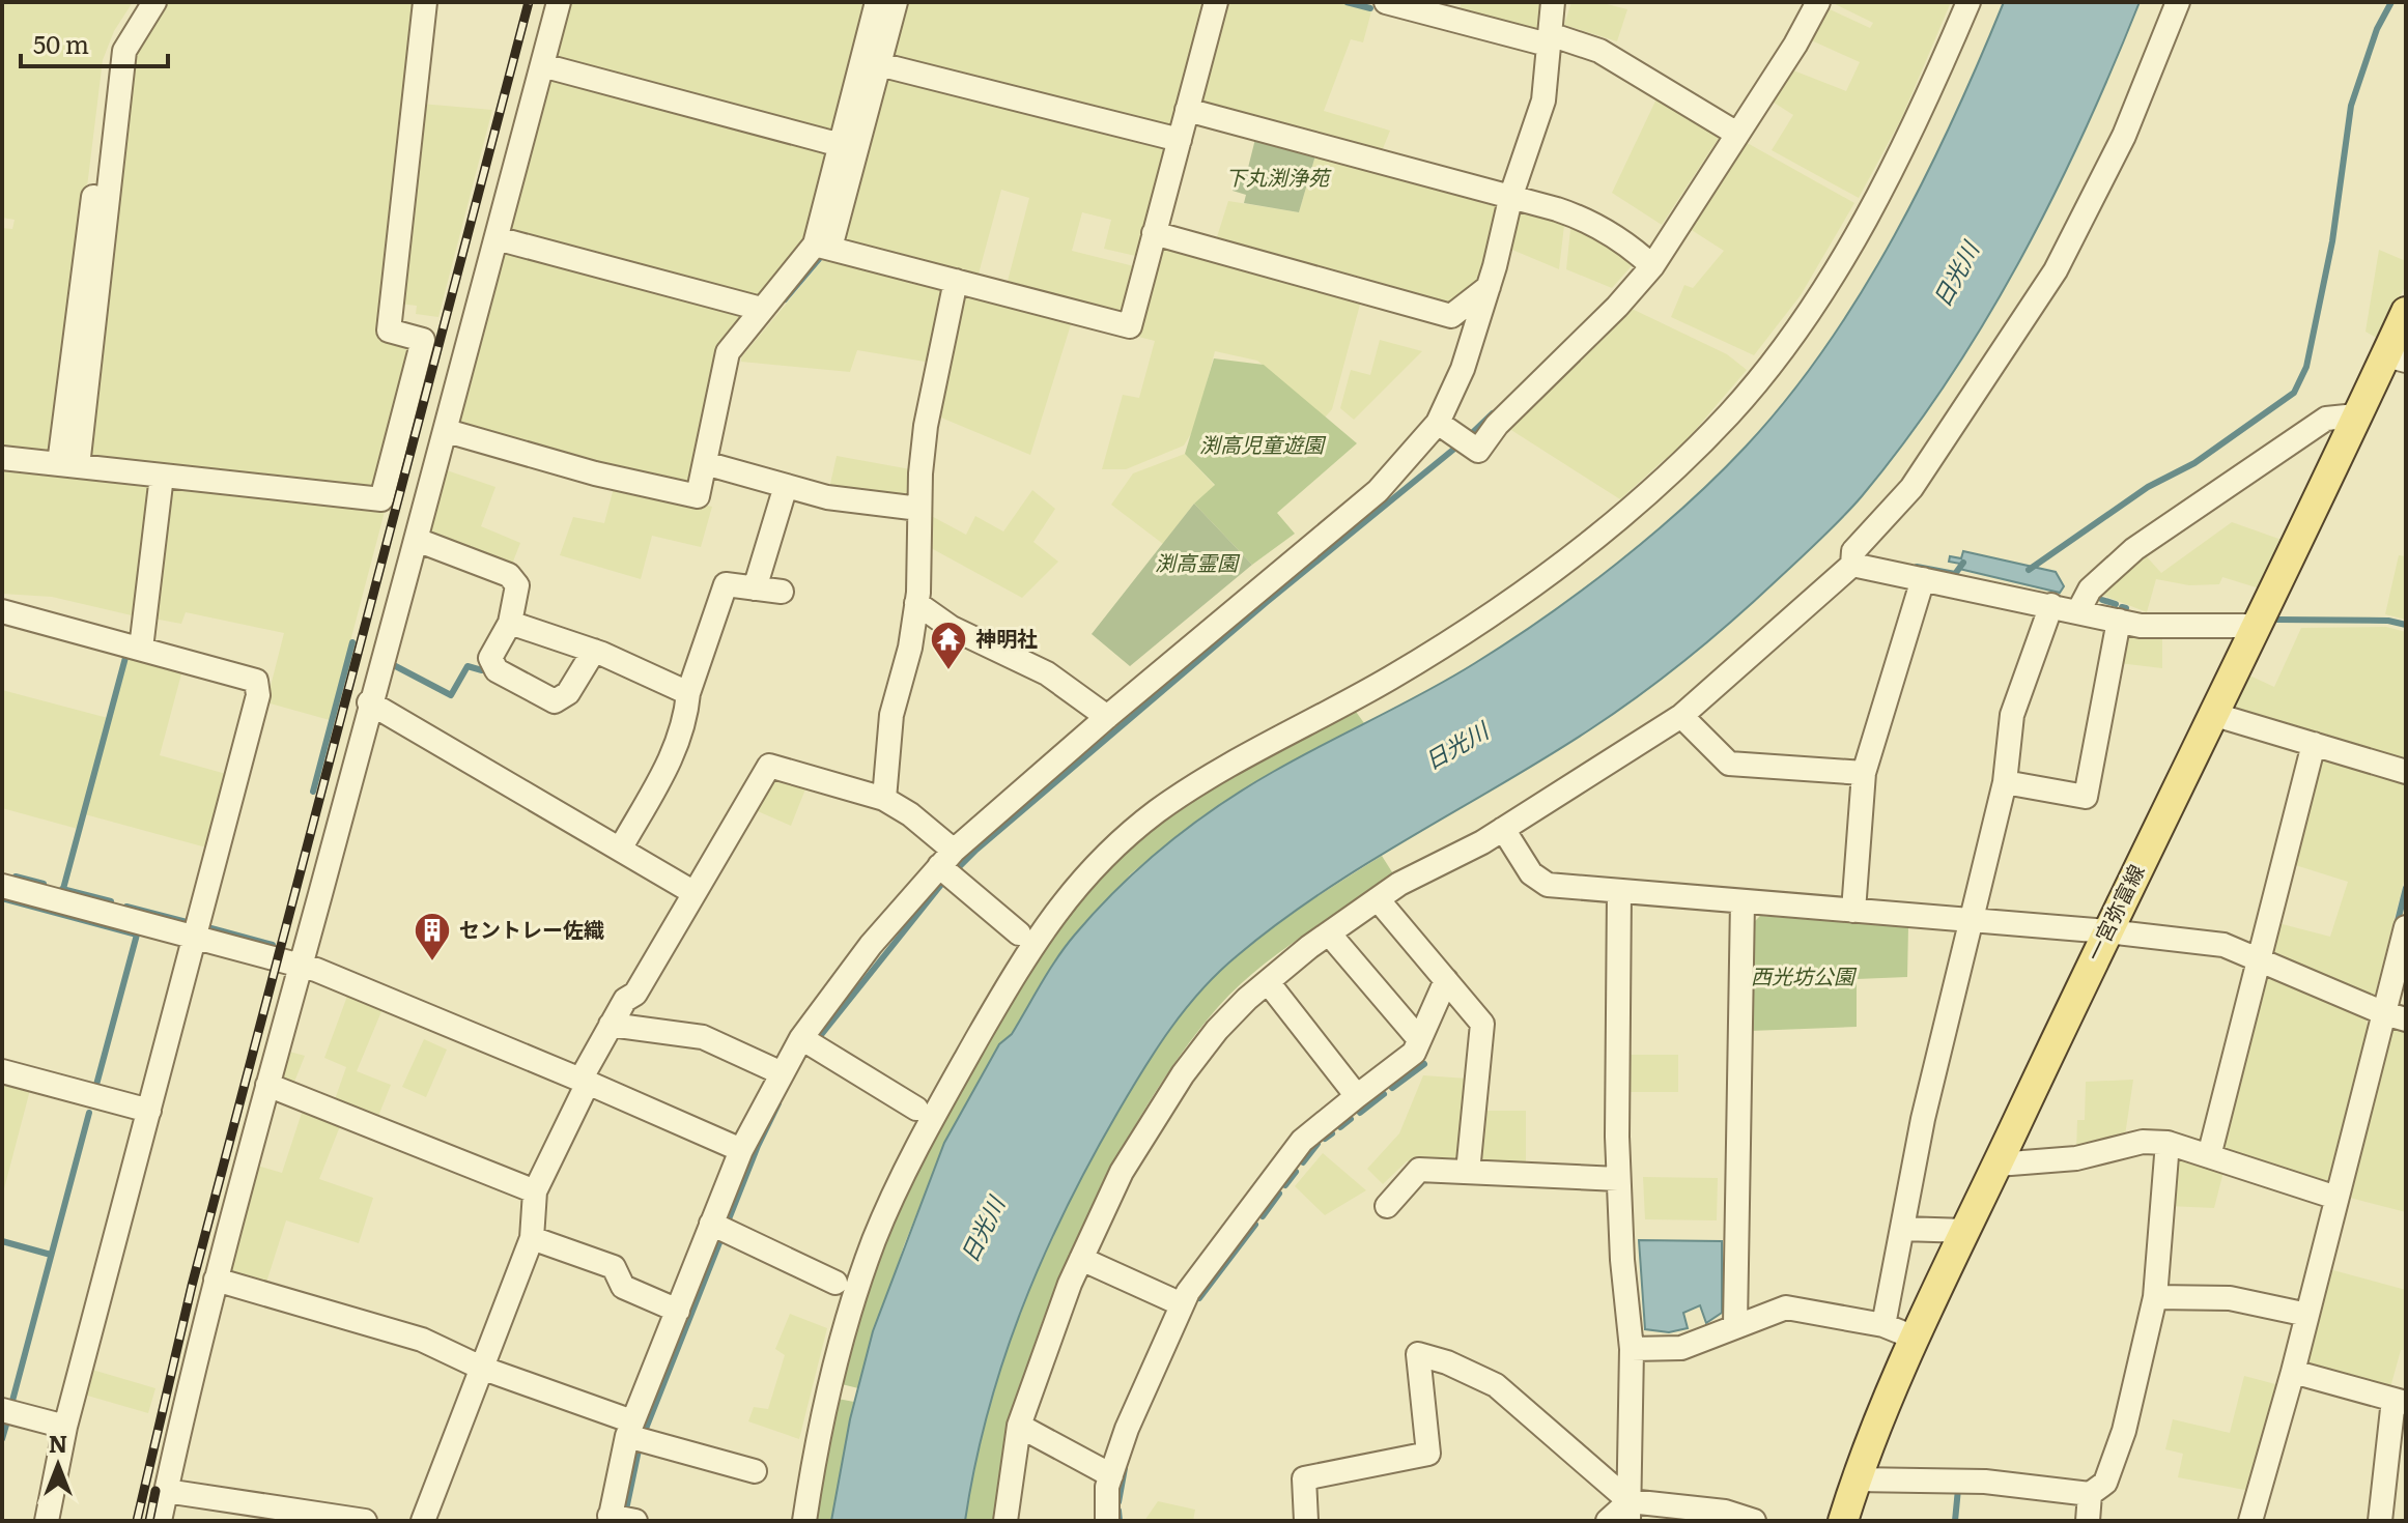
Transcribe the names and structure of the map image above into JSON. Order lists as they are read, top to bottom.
{
  "streets": {
    "main road": ["一宮弥富線"]
  },
  "water": ["日光川"],
  "parks": [
    "下丸渕浄苑",
    "渕高児童遊園",
    "渕高霊園",
    "西光坊公園"
  ],
  "places": {
    "temple": ["神明社"],
    "building": ["セントレー佐織"]
  },
  "scale_bar": "50 m",
  "north": "top"
}
